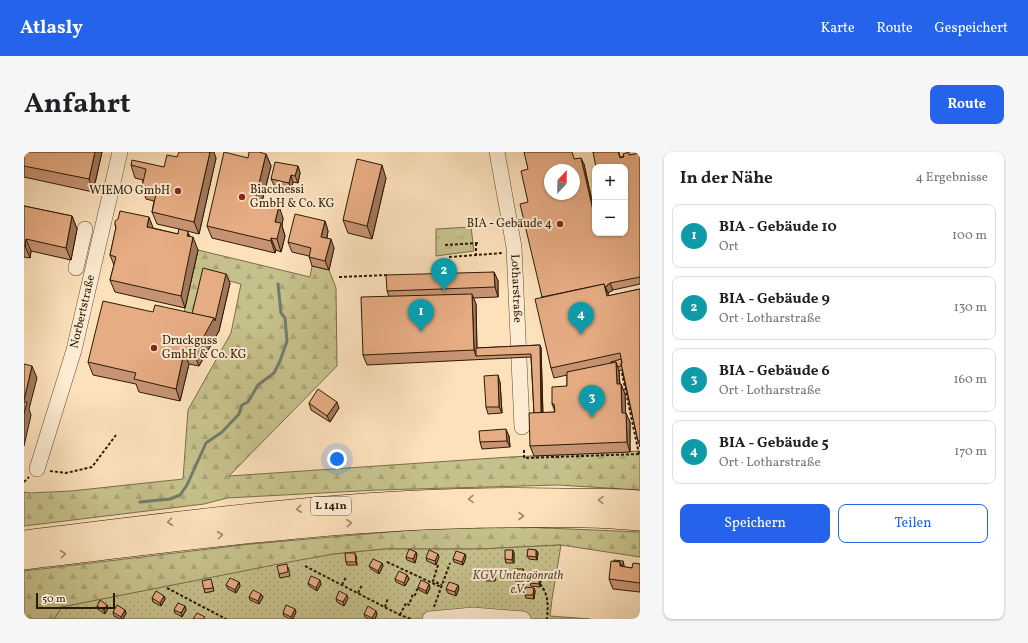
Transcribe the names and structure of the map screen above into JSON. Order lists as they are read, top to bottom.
{
  "streets": {
    "highway": ["L 141n"],
    "street": ["Lotharstraße", "Norbertstraße"]
  },
  "parks": ["KGV Untengönrath e.V."],
  "places": [
    "WIEMO GmbH",
    "Biacchessi GmbH & Co. KG",
    "BIA - Gebäude 4",
    "Druckguss GmbH & Co. KG"
  ],
  "scale_bar": "50 m",
  "north": "top",
  "page": {
    "header": "Atlasly",
    "nav": ["Karte", "Route", "Gespeichert"],
    "title": "Anfahrt",
    "buttons": [
      "Route",
      ["Speichern", "Teilen"]
    ],
    "heading": ["In der Nähe", "4 Ergebnisse"],
    "map_buttons": ["+", "−"],
    "list": [
      {
        "mark": "1",
        "name": "BIA - Gebäude 10",
        "note": "Ort",
        "value": "100 m"
      },
      {
        "mark": "2",
        "name": "BIA - Gebäude 9",
        "note": "Ort · Lotharstraße",
        "value": "130 m"
      },
      {
        "mark": "3",
        "name": "BIA - Gebäude 6",
        "note": "Ort · Lotharstraße",
        "value": "160 m"
      },
      {
        "mark": "4",
        "name": "BIA - Gebäude 5",
        "note": "Ort · Lotharstraße",
        "value": "170 m"
      }
    ],
    "pins": [
      "2",
      "1",
      "4",
      "3"
    ],
    "scale": "50 m"
  }
}
